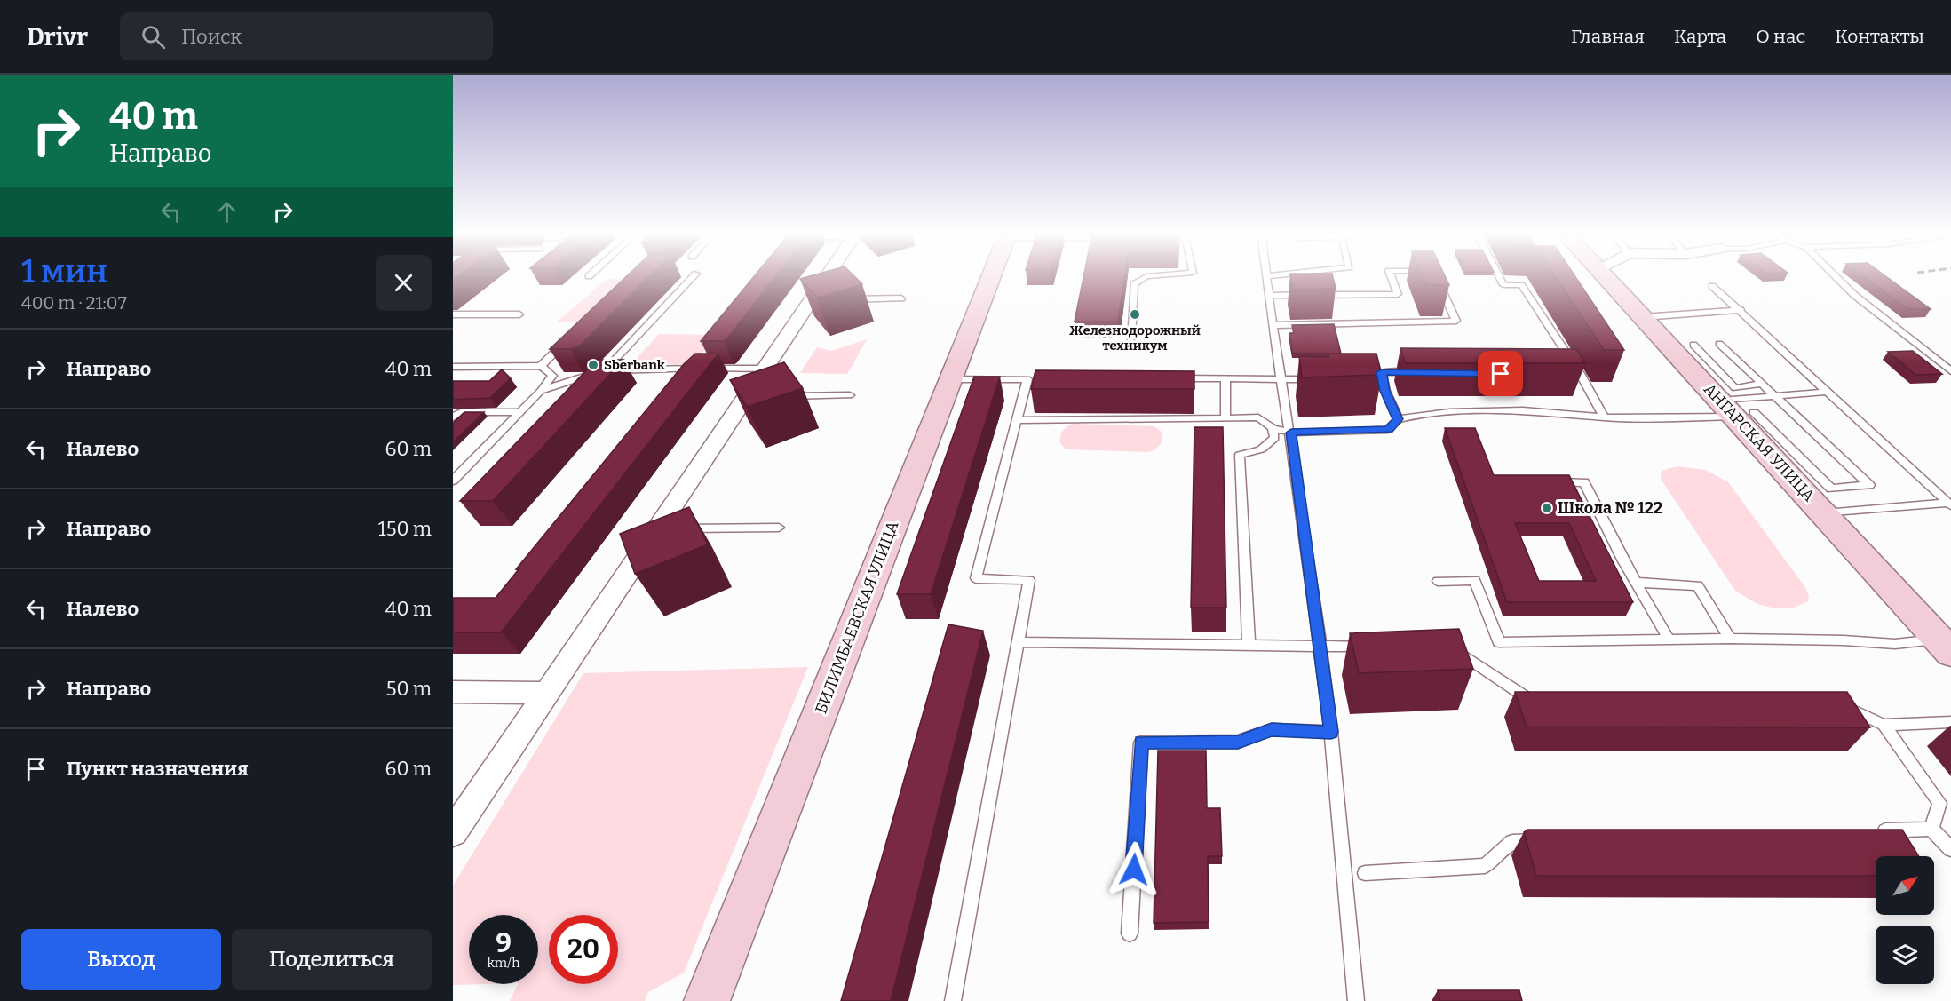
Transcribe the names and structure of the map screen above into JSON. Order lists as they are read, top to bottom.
{
  "streets": {
    "main road": ["АНГАРСКАЯ УЛИЦА", "БИЛИМБАЕВСКАЯ УЛИЦА"]
  },
  "places": ["Железнодорожный техникум", "Sberbank", "Школа № 122"],
  "north": "top right",
  "page": {
    "header": "Drivr",
    "search": "Поиск",
    "nav": [
      "Главная",
      "Карта",
      "О нас",
      "Контакты"
    ],
    "turn": ["40 m", "Направо"],
    "heading": ["1 мин", "400 m · 21:07"],
    "list": [
      {
        "name": "Направо",
        "value": "40 m"
      },
      {
        "name": "Налево",
        "value": "60 m"
      },
      {
        "name": "Направо",
        "value": "150 m"
      },
      {
        "name": "Налево",
        "value": "40 m"
      },
      {
        "name": "Направо",
        "value": "50 m"
      },
      {
        "name": "Пункт назначения",
        "value": "60 m"
      }
    ],
    "speed": "9 km/h",
    "limit": "20",
    "buttons": ["Выход", "Поделиться"]
  }
}
